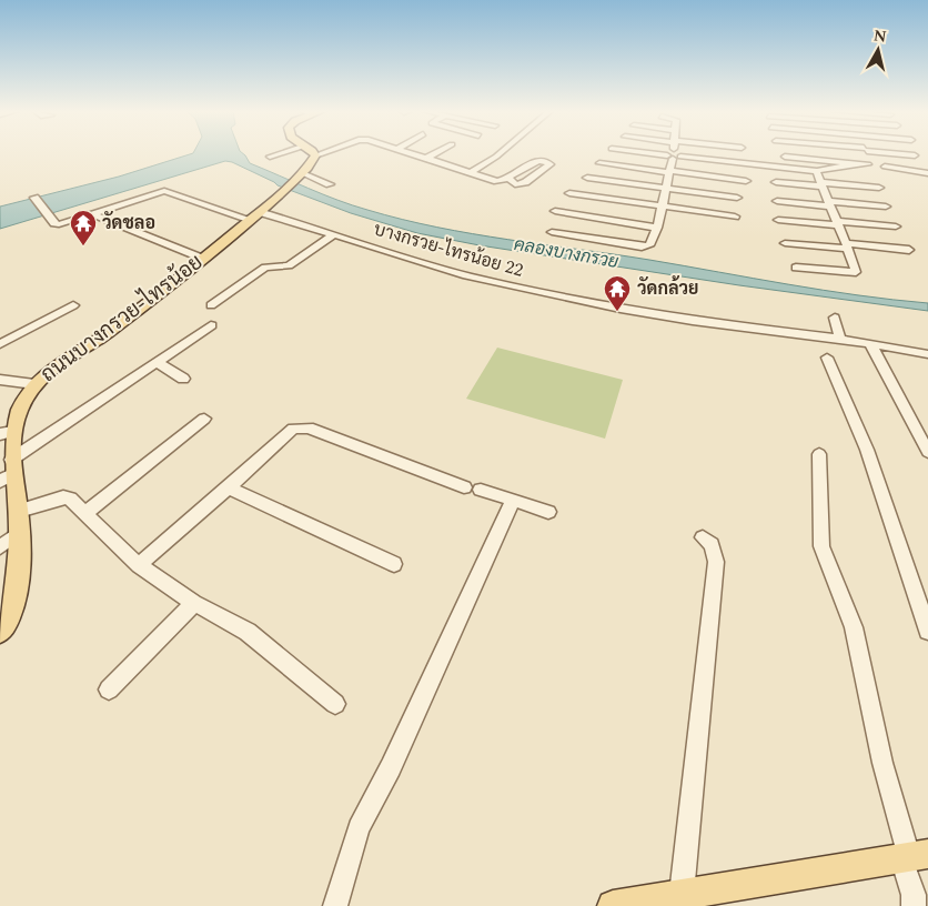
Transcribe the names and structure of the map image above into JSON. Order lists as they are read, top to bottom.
{
  "streets": {
    "main road": ["ถนนบางกรวย-ไทรน้อย"],
    "street": ["บางกรวย-ไทรน้อย 22"]
  },
  "crossings": [
    ["บางกรวย-ไทรน้อย 22", "ถนนบางกรวย-ไทรน้อย"]
  ],
  "water": ["คลองบางกรวย"],
  "places": {
    "temple": ["วัดชลอ", "วัดกล้วย"]
  },
  "north": "top"
}
